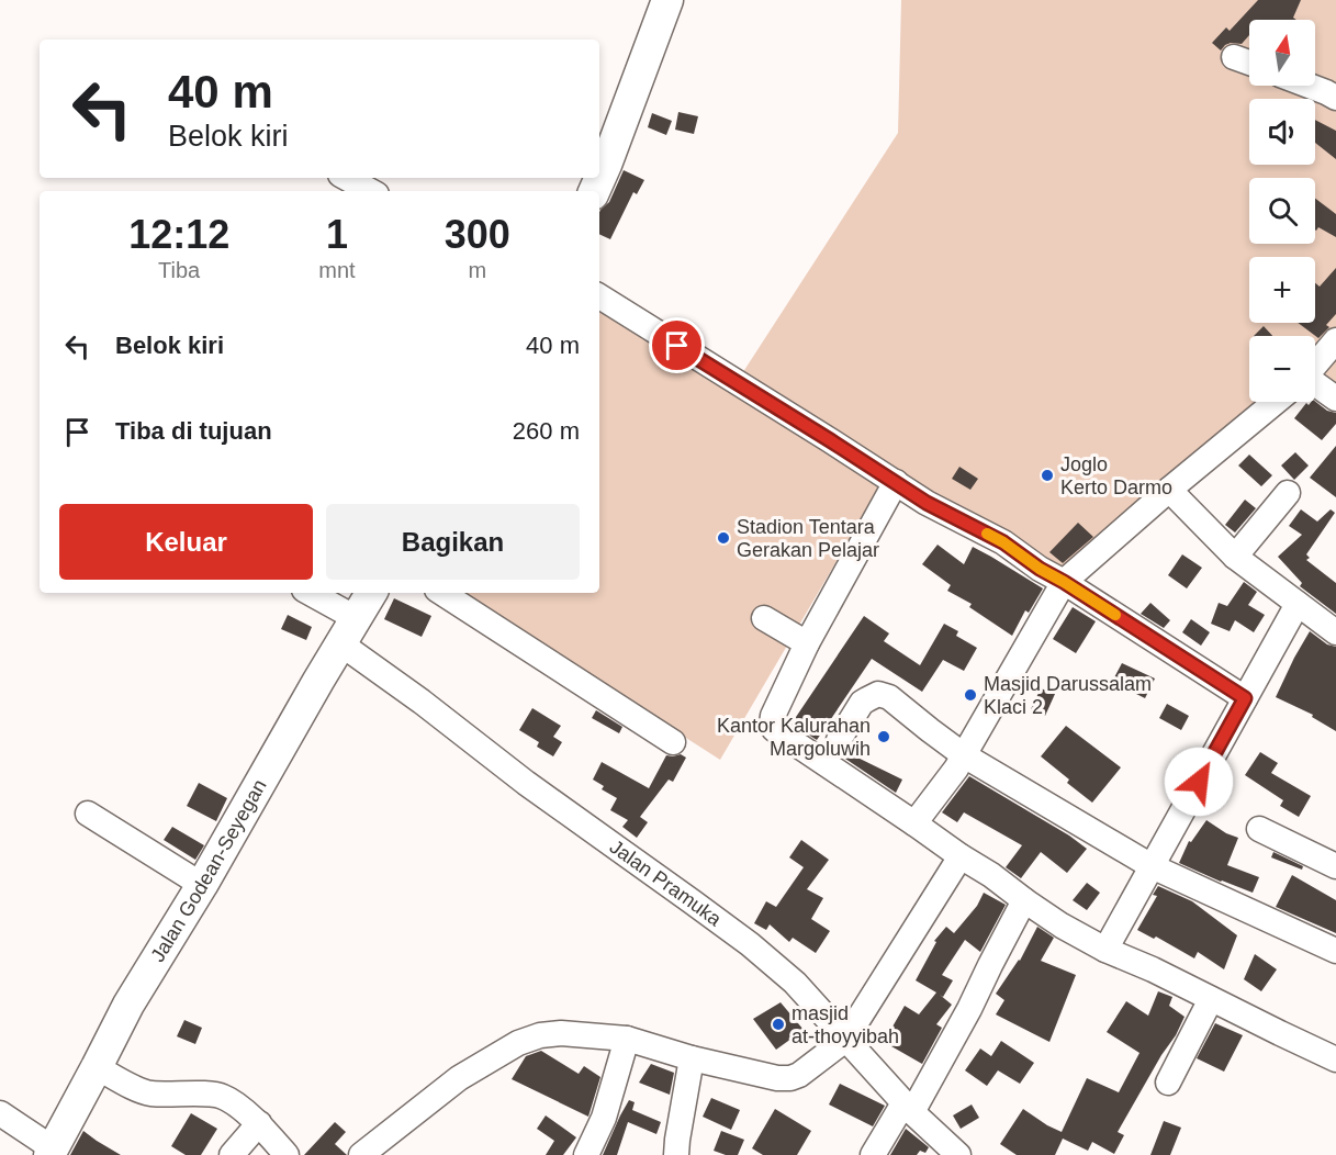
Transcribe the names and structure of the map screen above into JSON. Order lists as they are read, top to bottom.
{
  "streets": {
    "main road": ["Jalan Godean-Seyegan"],
    "street": ["Jalan Pramuka"]
  },
  "crossings": [
    ["Jalan Godean-Seyegan", "Jalan Pramuka"]
  ],
  "places": [
    "Joglo Kerto Darmo",
    "Stadion Tentara Gerakan Pelajar",
    "Masjid Darussalam Klaci 2",
    "Kantor Kalurahan Margoluwih",
    "masjid at-thoyyibah"
  ],
  "north": "top",
  "page": {
    "map_buttons": ["+", "−"],
    "turn": ["40 m", "Belok kiri"],
    "eta": [
      "12:12",
      "Tiba",
      "1",
      "mnt",
      "300",
      "m"
    ],
    "list": [
      {
        "name": "Belok kiri",
        "value": "40 m"
      },
      {
        "name": "Tiba di tujuan",
        "value": "260 m"
      }
    ],
    "buttons": ["Keluar", "Bagikan"]
  }
}
